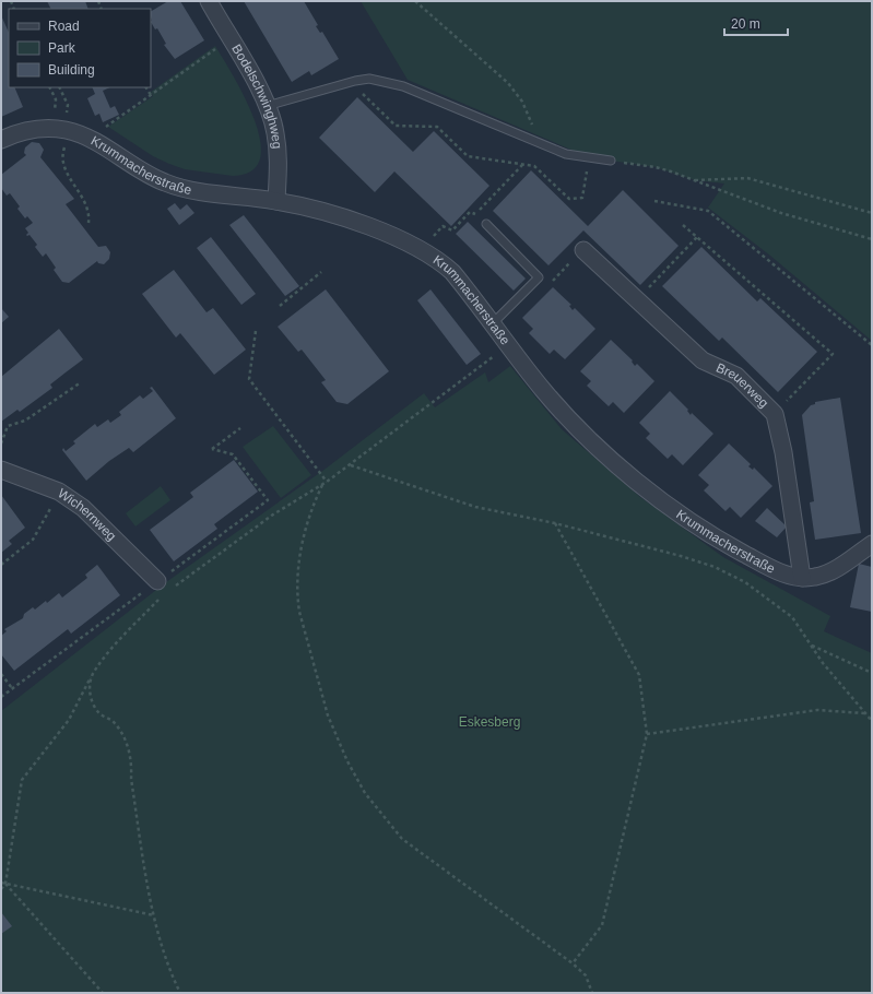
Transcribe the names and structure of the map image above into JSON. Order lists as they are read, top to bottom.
{
  "streets": {
    "street": [
      "Bodelschwinghweg",
      "Krummacherstraße",
      "Breuerweg",
      "Wichernweg"
    ]
  },
  "crossings": [
    ["Bodelschwinghweg", "Krummacherstraße"],
    ["Krummacherstraße", "Breuerweg"]
  ],
  "parks": ["Eskesberg"],
  "legend": ["Road", "Park", "Building"],
  "scale_bar": "20 m"
}
